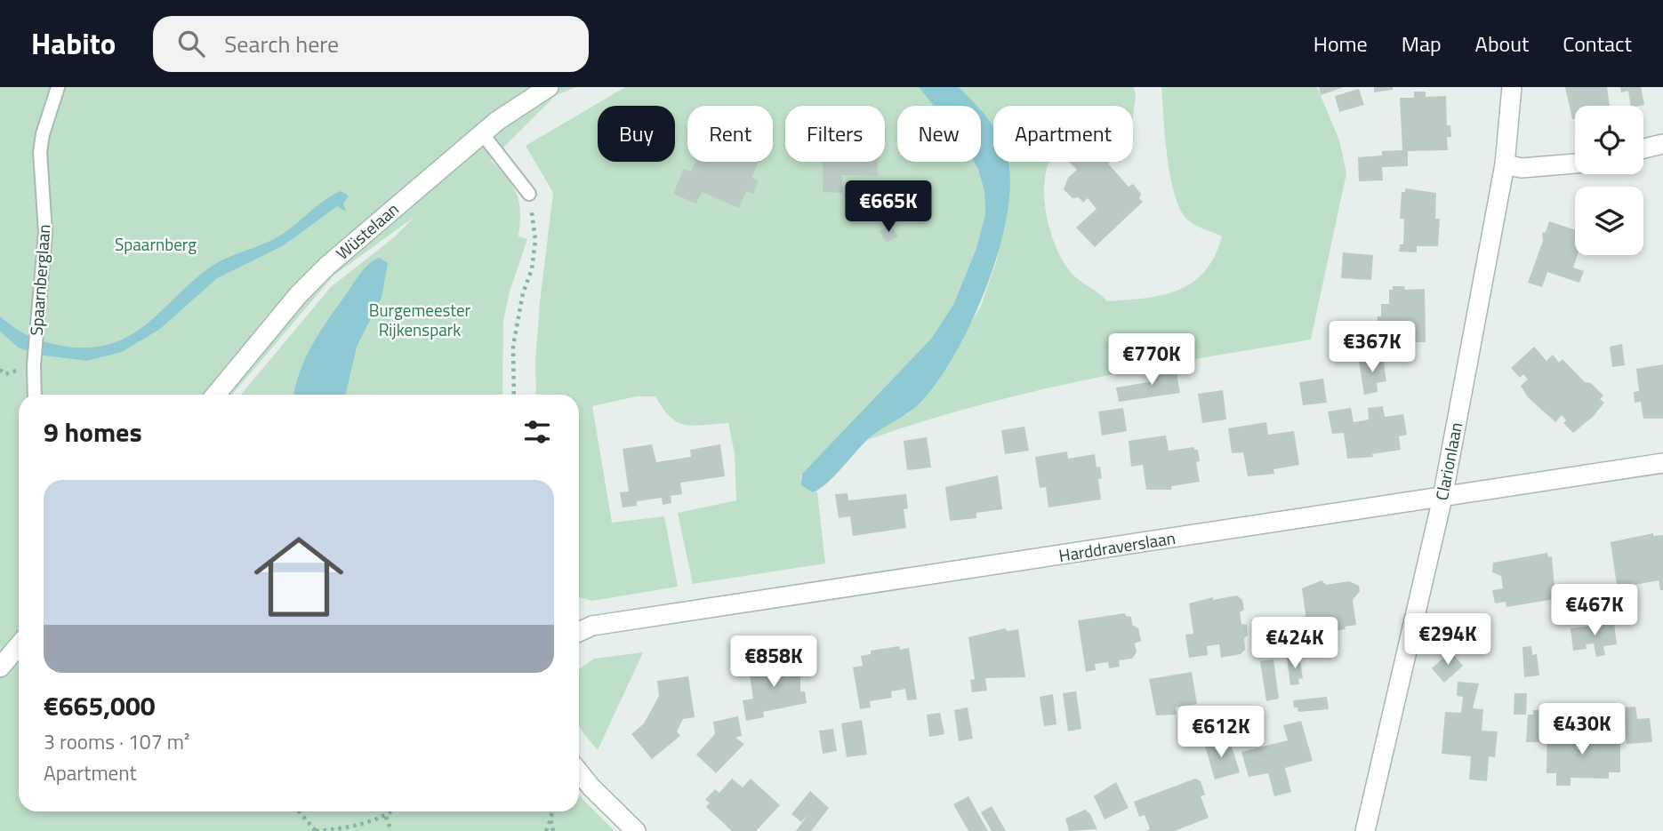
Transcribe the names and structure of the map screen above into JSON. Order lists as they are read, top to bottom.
{
  "streets": {
    "street": ["Wüstelaan", "Clarionlaan", "Harddraverslaan"],
    "lane": ["Spaarnberglaan"]
  },
  "crossings": [
    ["Clarionlaan", "Harddraverslaan"]
  ],
  "parks": ["Spaarnberg", "Burgemeester Rijkenspark"],
  "page": {
    "header": "Habito",
    "search": "Search here",
    "nav": [
      "Home",
      "Map",
      "About",
      "Contact"
    ],
    "chip": [
      "Buy",
      "Rent",
      "Filters",
      "New",
      "Apartment"
    ],
    "price": [
      "€665K",
      "€367K",
      "€770K",
      "€467K",
      "€294K",
      "€424K",
      "€858K",
      "€430K",
      "€612K"
    ],
    "heading": "9 homes",
    "list": [
      {
        "name": "€665,000",
        "note": "3 rooms · 107 m² · Apartment"
      }
    ]
  }
}
